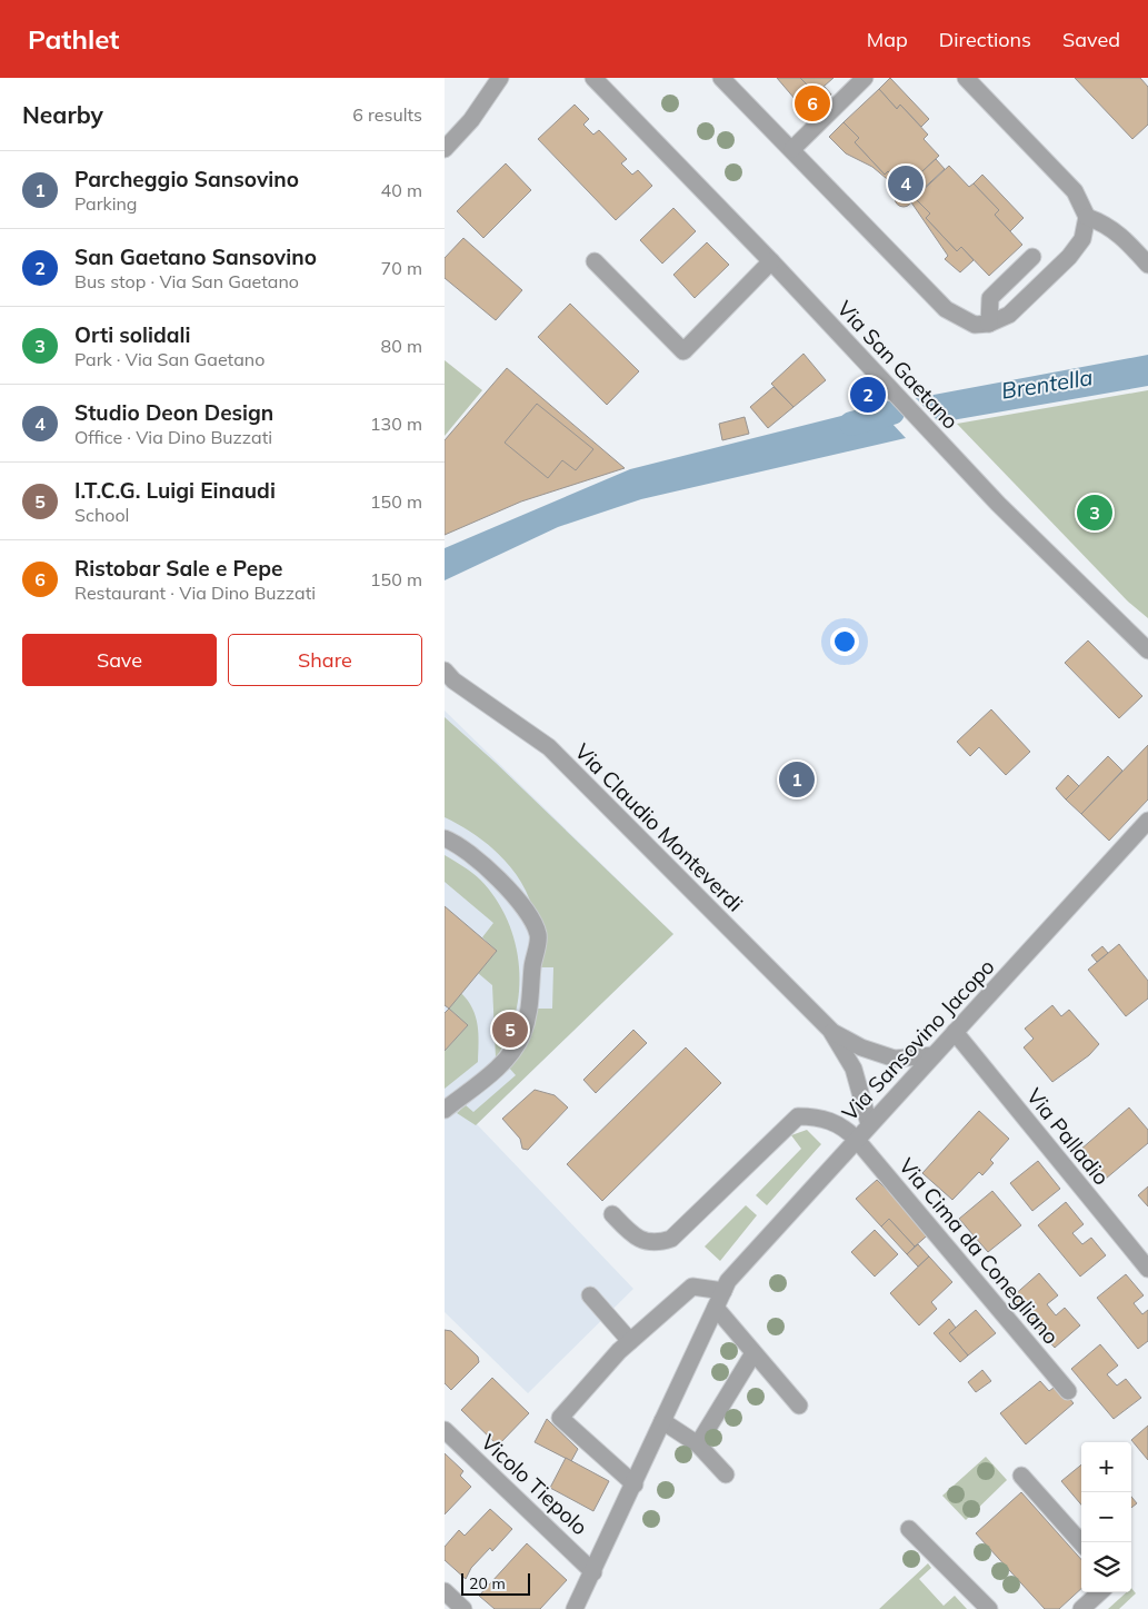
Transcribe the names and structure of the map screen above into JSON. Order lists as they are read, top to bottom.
{
  "streets": {
    "street": [
      "Via San Gaetano",
      "Via Claudio Monteverdi",
      "Via Sansovino Jacopo",
      "Via Palladio",
      "Via Cima da Conegliano",
      "Vicolo Tiepolo"
    ]
  },
  "crossings": [
    ["Via Claudio Monteverdi", "Via Sansovino Jacopo"],
    ["Via Sansovino Jacopo", "Via Palladio"],
    ["Via Sansovino Jacopo", "Via Cima da Conegliano"],
    ["Via Sansovino Jacopo", "Vicolo Tiepolo"]
  ],
  "water": ["Brentella"],
  "scale_bar": "20 m",
  "page": {
    "header": "Pathlet",
    "nav": ["Map", "Directions", "Saved"],
    "heading": ["Nearby", "6 results"],
    "pins": [
      "6",
      "4",
      "2",
      "3",
      "1",
      "5"
    ],
    "list": [
      {
        "mark": "1",
        "name": "Parcheggio Sansovino",
        "note": "Parking",
        "value": "40 m"
      },
      {
        "mark": "2",
        "name": "San Gaetano Sansovino",
        "note": "Bus stop · Via San Gaetano",
        "value": "70 m"
      },
      {
        "mark": "3",
        "name": "Orti solidali",
        "note": "Park · Via San Gaetano",
        "value": "80 m"
      },
      {
        "mark": "4",
        "name": "Studio Deon Design",
        "note": "Office · Via Dino Buzzati",
        "value": "130 m"
      },
      {
        "mark": "5",
        "name": "I.T.C.G. Luigi Einaudi",
        "note": "School",
        "value": "150 m"
      },
      {
        "mark": "6",
        "name": "Ristobar Sale e Pepe",
        "note": "Restaurant · Via Dino Buzzati",
        "value": "150 m"
      }
    ],
    "buttons": ["Save", "Share"],
    "map_buttons": ["+", "−"],
    "scale": "20 m"
  }
}
